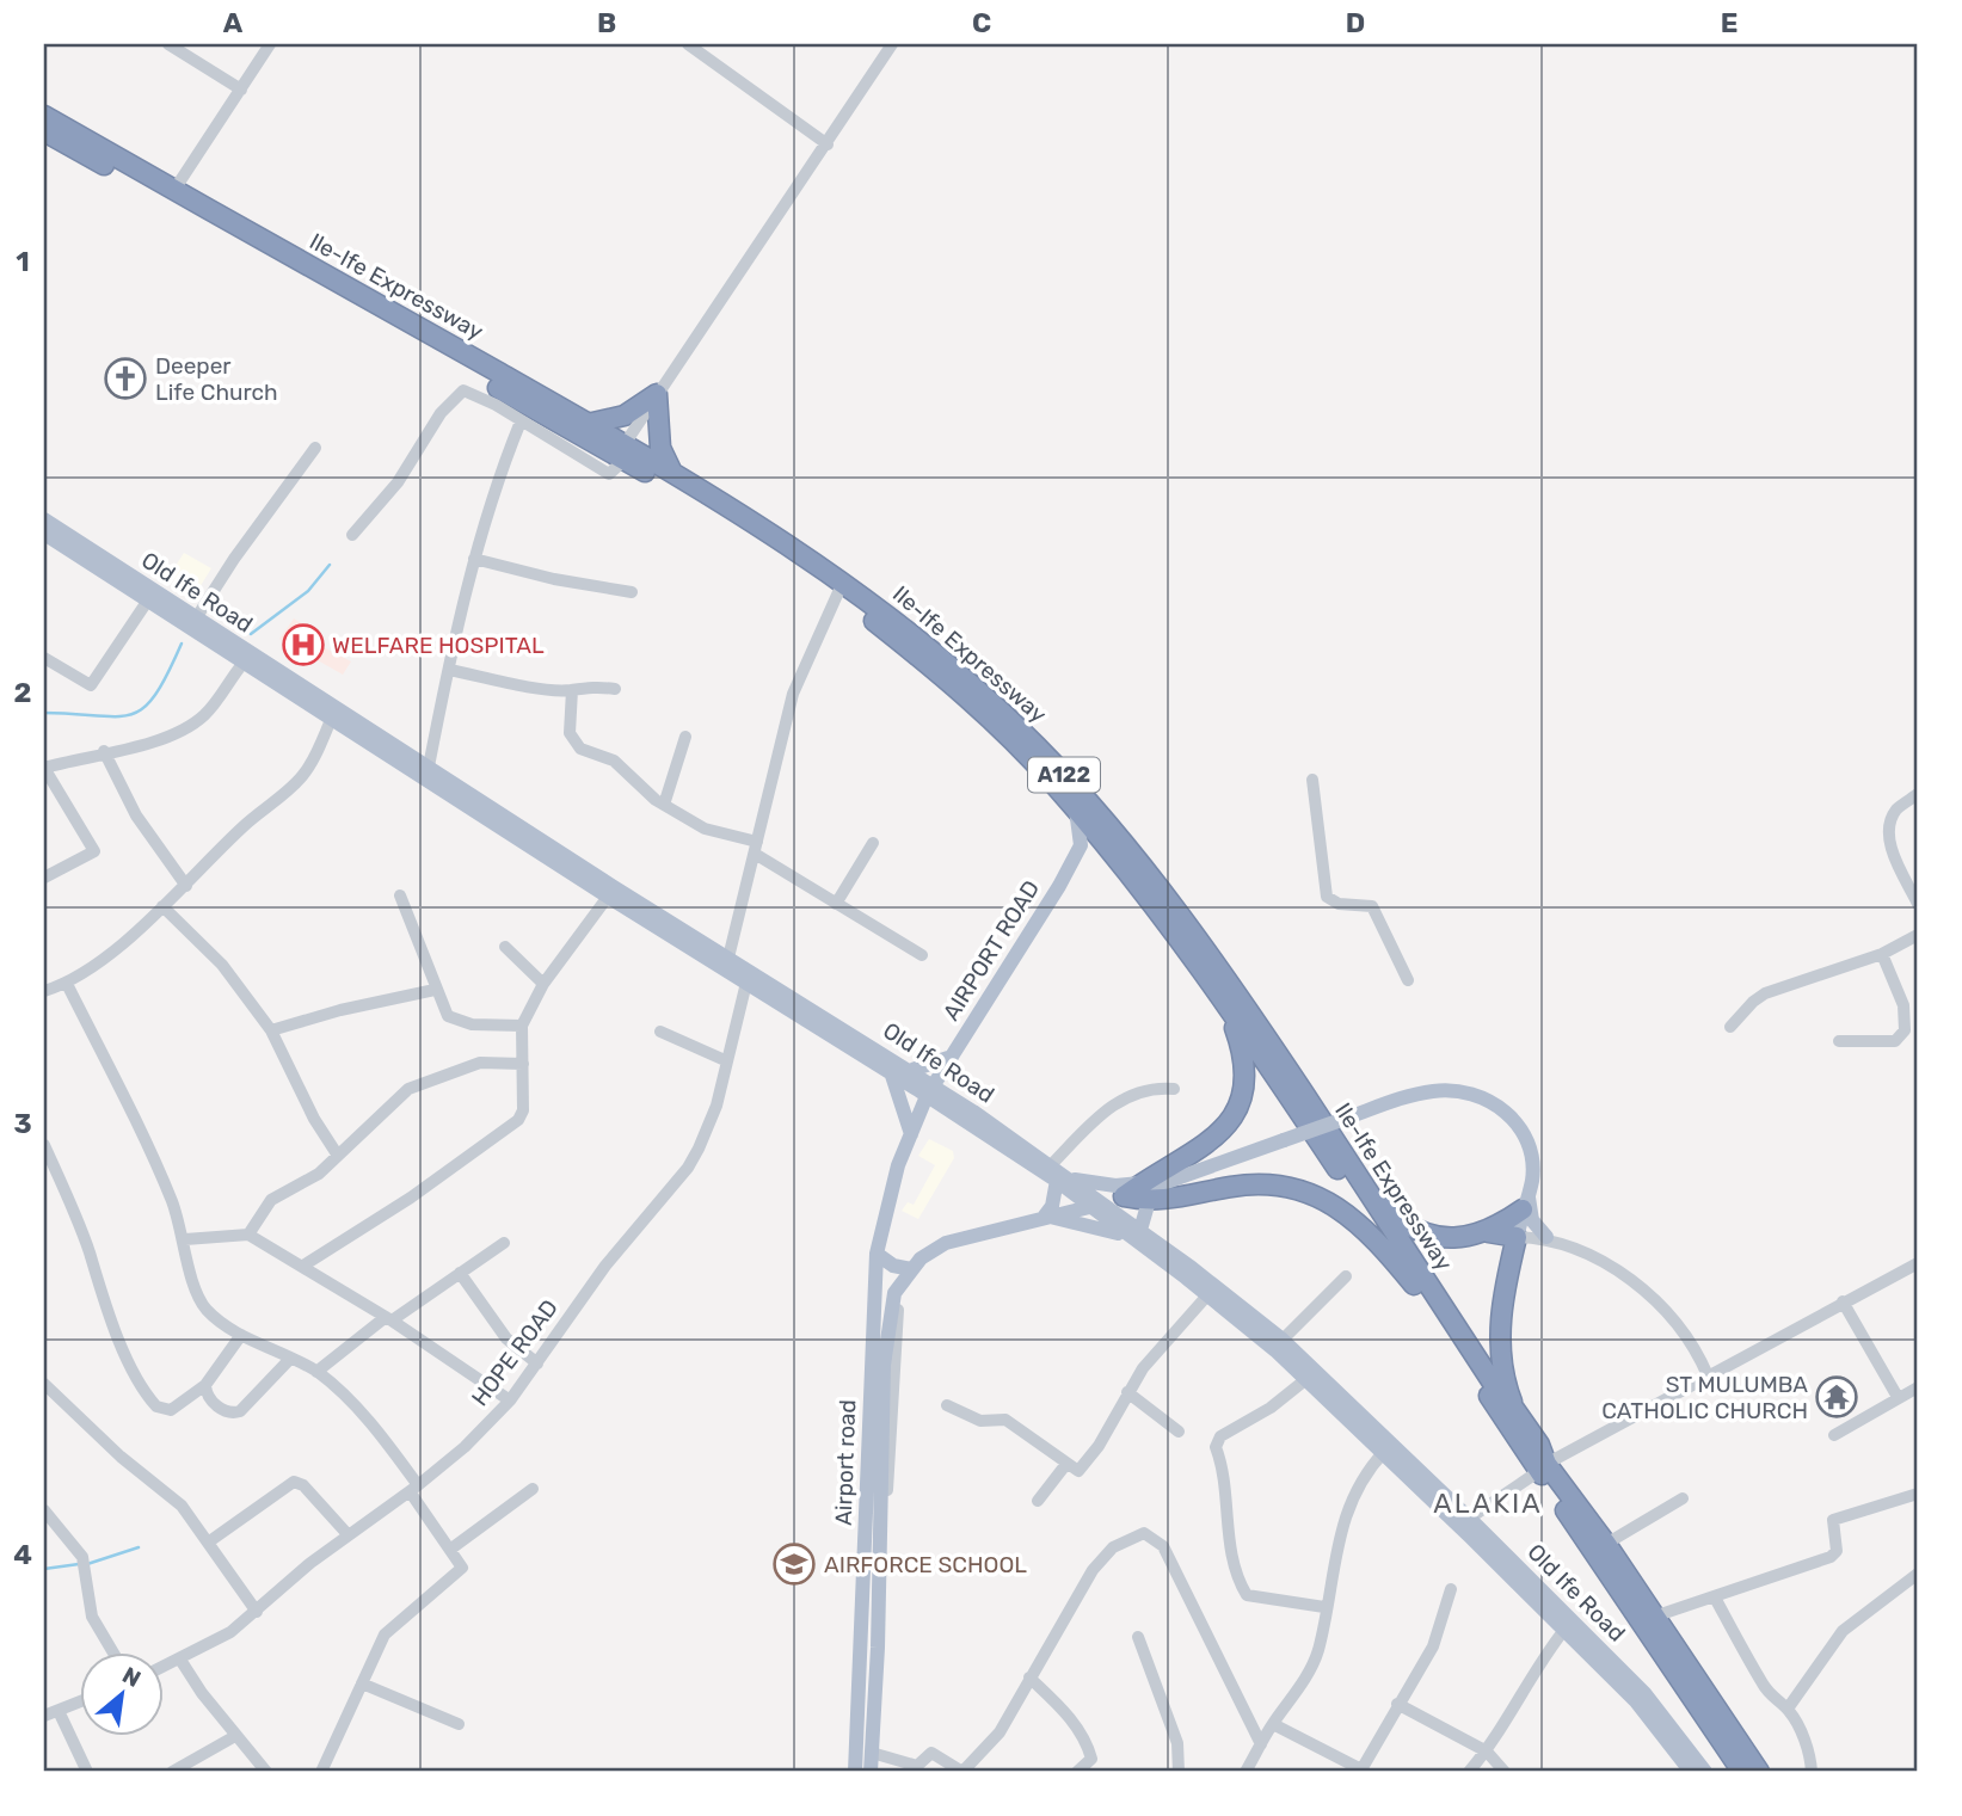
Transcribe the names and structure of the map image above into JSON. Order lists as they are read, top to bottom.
{
  "streets": {
    "highway": ["Ile-Ife Expressway", "A122"],
    "main road": ["Old Ife Road", "AIRPORT ROAD", "Airport road"],
    "street": ["HOPE ROAD"]
  },
  "crossings": [
    ["Ile-Ife Expressway", "AIRPORT ROAD"],
    ["Old Ife Road", "AIRPORT ROAD"],
    ["Old Ife Road", "HOPE ROAD"],
    ["AIRPORT ROAD", "Airport road"]
  ],
  "districts": ["ALAKIA"],
  "places": {
    "church": ["Deeper Life Church"],
    "hospital": ["WELFARE HOSPITAL"],
    "temple": ["ST MULUMBA CATHOLIC CHURCH"],
    "school or university": ["AIRFORCE SCHOOL"]
  },
  "north": "top right",
  "grid": {
    "columns": [
      "A",
      "B",
      "C",
      "D",
      "E"
    ],
    "rows": [
      "1",
      "2",
      "3",
      "4"
    ]
  }
}
